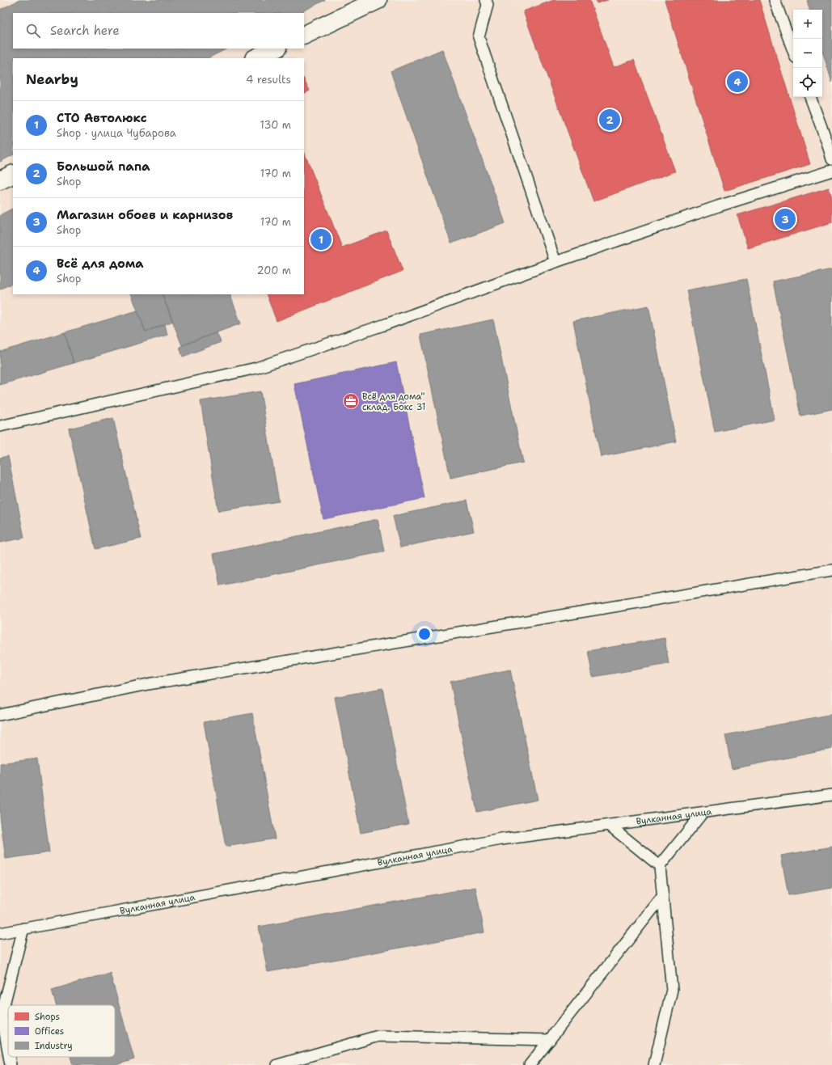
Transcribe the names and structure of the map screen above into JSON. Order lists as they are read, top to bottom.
{
  "streets": {
    "lane": ["Вулканная улица"]
  },
  "places": {
    "office": ["Всё для дома\" склад. Бокс 31"]
  },
  "legend": ["Shops", "Offices", "Industry"],
  "page": {
    "map_buttons": ["+", "−"],
    "search": "Search here",
    "heading": ["Nearby", "4 results"],
    "pins": [
      "4",
      "2",
      "3",
      "1"
    ],
    "list": [
      {
        "mark": "1",
        "name": "СТО Автолюкс",
        "note": "Shop · улица Чубарова",
        "value": "130 m"
      },
      {
        "mark": "2",
        "name": "Большой папа",
        "note": "Shop",
        "value": "170 m"
      },
      {
        "mark": "3",
        "name": "Магазин обоев и карнизов",
        "note": "Shop",
        "value": "170 m"
      },
      {
        "mark": "4",
        "name": "Всё для дома",
        "note": "Shop",
        "value": "200 m"
      }
    ]
  }
}
